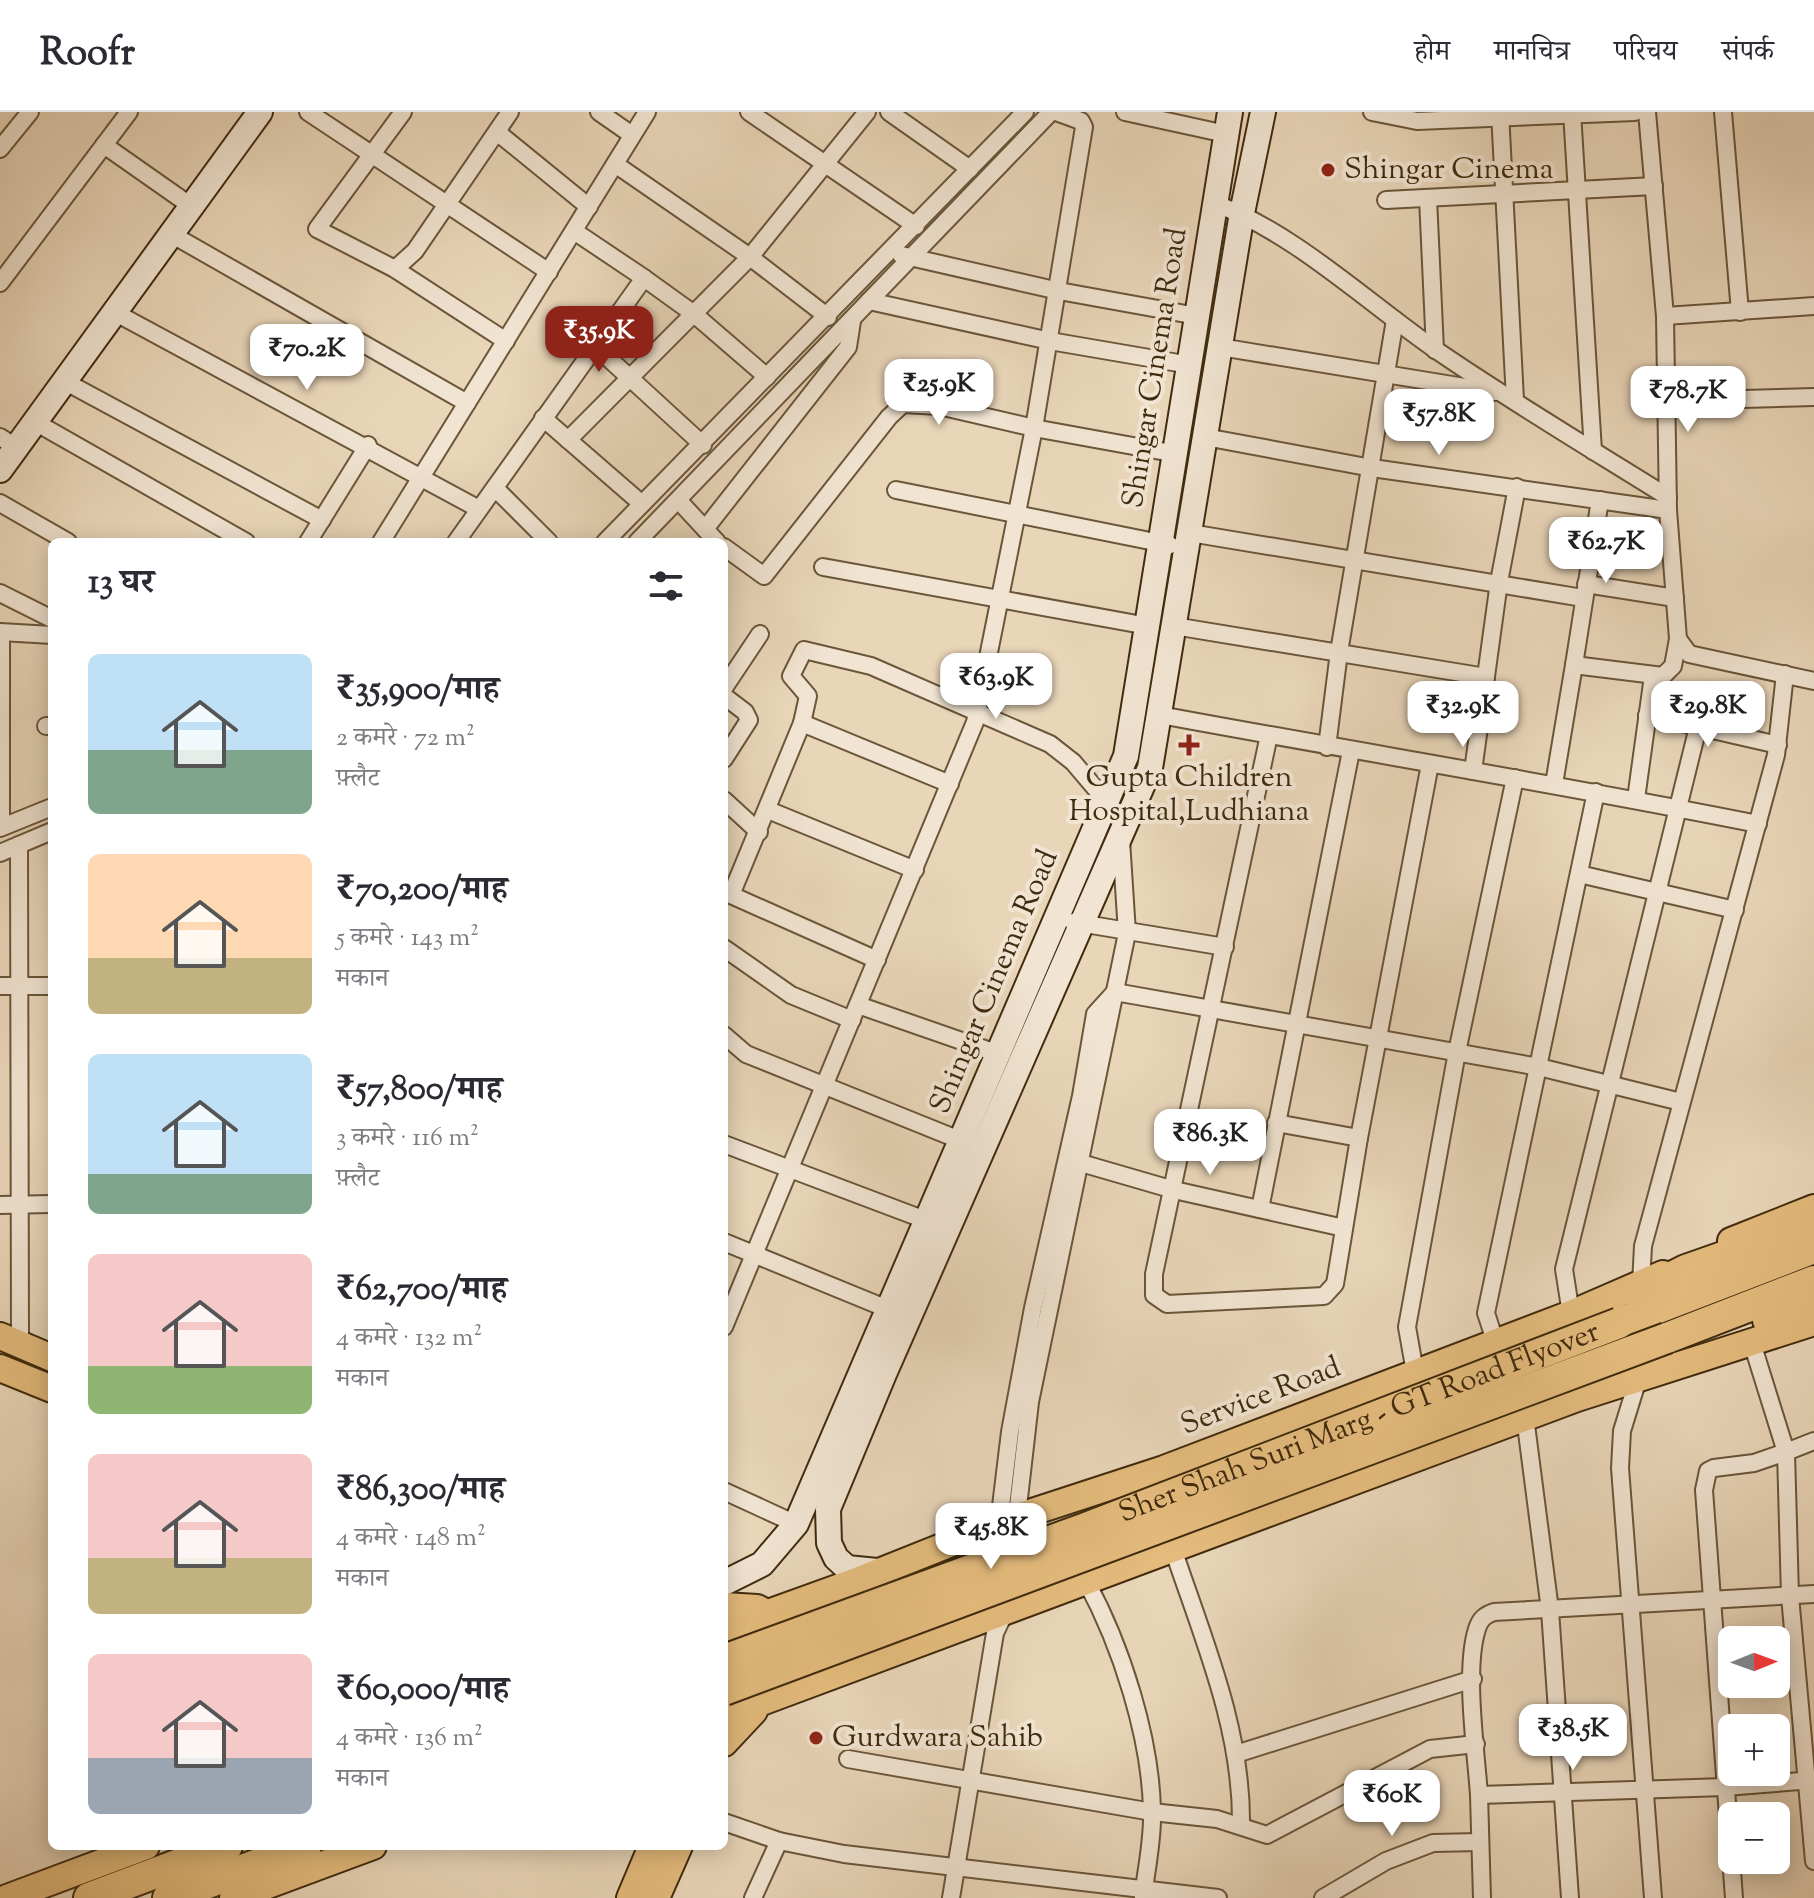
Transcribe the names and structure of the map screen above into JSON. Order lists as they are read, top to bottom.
{
  "streets": {
    "highway": ["Sher Shah Suri Marg - GT Road Flyover"],
    "main road": ["Service Road"],
    "street": ["Shingar Cinema Road"]
  },
  "crossings": [
    ["Shingar Cinema Road", "Service Road"]
  ],
  "places": {
    "other": ["Shingar Cinema", "Gurdwara Sahib"],
    "health": ["Gupta Children Hospital,Ludhiana"]
  },
  "north": "right",
  "page": {
    "header": "Roofr",
    "nav": [
      "होम",
      "मानचित्र",
      "परिचय",
      "संपर्क"
    ],
    "price": [
      "₹35.9K",
      "₹70.2K",
      "₹25.9K",
      "₹78.7K",
      "₹57.8K",
      "₹62.7K",
      "₹63.9K",
      "₹32.9K",
      "₹29.8K",
      "₹86.3K",
      "₹45.8K",
      "₹38.5K",
      "₹60K"
    ],
    "heading": "13 घर",
    "list": [
      {
        "name": "₹35,900/माह",
        "note": "2 कमरे · 72 m² · फ़्लैट"
      },
      {
        "name": "₹70,200/माह",
        "note": "5 कमरे · 143 m² · मकान"
      },
      {
        "name": "₹57,800/माह",
        "note": "3 कमरे · 116 m² · फ़्लैट"
      },
      {
        "name": "₹62,700/माह",
        "note": "4 कमरे · 132 m² · मकान"
      },
      {
        "name": "₹86,300/माह",
        "note": "4 कमरे · 148 m² · मकान"
      },
      {
        "name": "₹60,000/माह",
        "note": "4 कमरे · 136 m² · मकान"
      }
    ],
    "map_buttons": ["+", "−"]
  }
}
